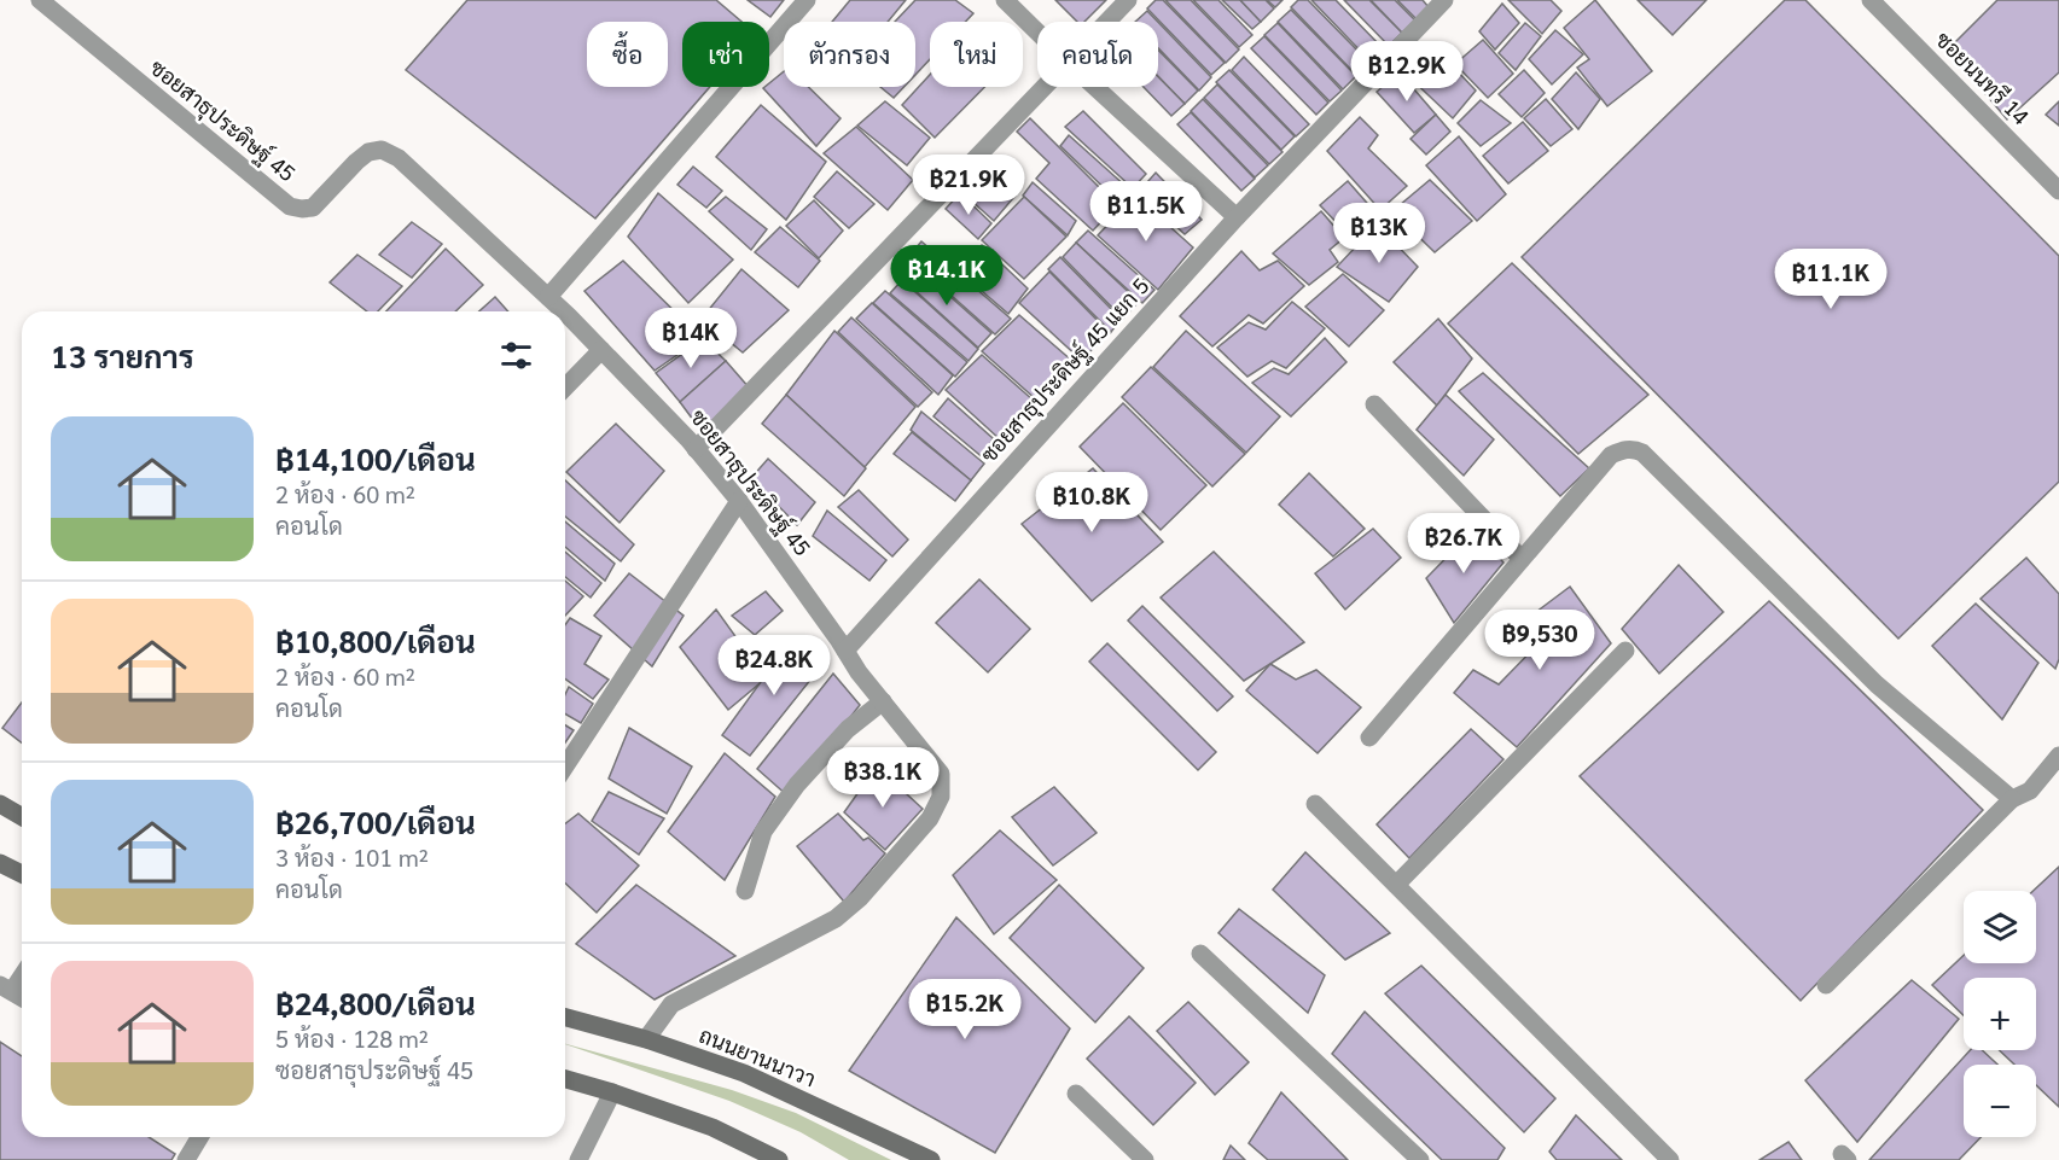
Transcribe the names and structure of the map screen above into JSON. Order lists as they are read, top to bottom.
{
  "streets": {
    "main road": ["ถนนยานนาวา"],
    "street": ["ซอยนนทรี 14", "ซอยสาธุประดิษฐ์ 45", "ซอยสาธุประดิษฐ์ 45 แยก 5"]
  },
  "crossings": [
    ["ซอยสาธุประดิษฐ์ 45", "ซอยสาธุประดิษฐ์ 45 แยก 5"],
    ["ซอยสาธุประดิษฐ์ 45", "ถนนยานนาวา"]
  ],
  "page": {
    "chip": [
      "ซื้อ",
      "เช่า",
      "ตัวกรอง",
      "ใหม่",
      "คอนโด"
    ],
    "price": [
      "฿12.9K",
      "฿21.9K",
      "฿11.5K",
      "฿13K",
      "฿14.1K",
      "฿11.1K",
      "฿14K",
      "฿10.8K",
      "฿26.7K",
      "฿9,530",
      "฿24.8K",
      "฿38.1K",
      "฿15.2K"
    ],
    "heading": "13 รายการ",
    "list": [
      {
        "name": "฿14,100/เดือน",
        "note": "2 ห้อง · 60 m² · คอนโด"
      },
      {
        "name": "฿10,800/เดือน",
        "note": "2 ห้อง · 60 m² · คอนโด"
      },
      {
        "name": "฿26,700/เดือน",
        "note": "3 ห้อง · 101 m² · คอนโด"
      },
      {
        "name": "฿24,800/เดือน",
        "note": "5 ห้อง · 128 m² · ซอยสาธุประดิษฐ์ 45"
      }
    ],
    "map_buttons": ["+", "−"]
  }
}
